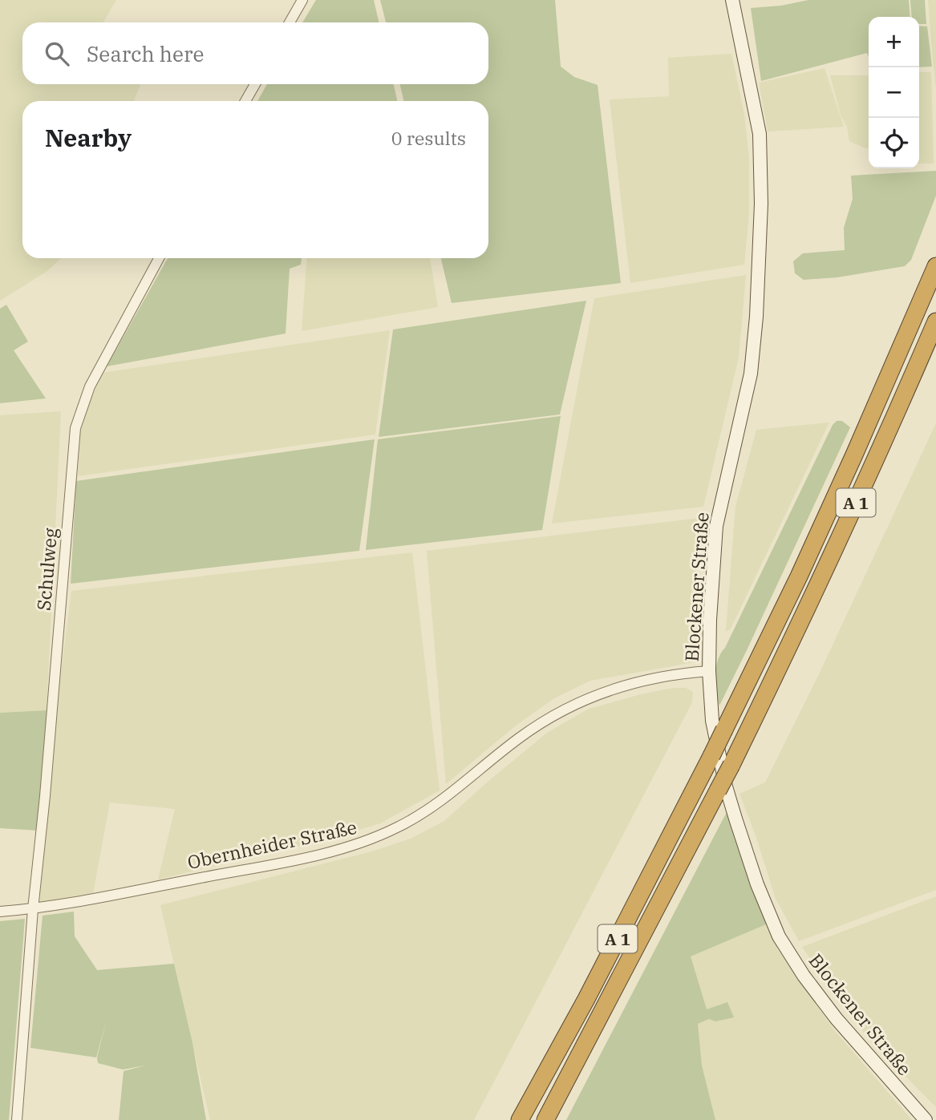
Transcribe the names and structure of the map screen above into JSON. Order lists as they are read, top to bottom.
{
  "streets": {
    "highway": ["A 1"],
    "street": ["Schulweg", "Blockener Straße", "Obernheider Straße"]
  },
  "crossings": [
    ["Schulweg", "Obernheider Straße"],
    ["Blockener Straße", "Obernheider Straße"]
  ],
  "page": {
    "map_buttons": ["+", "−"],
    "search": "Search here",
    "heading": ["Nearby", "0 results"]
  }
}
